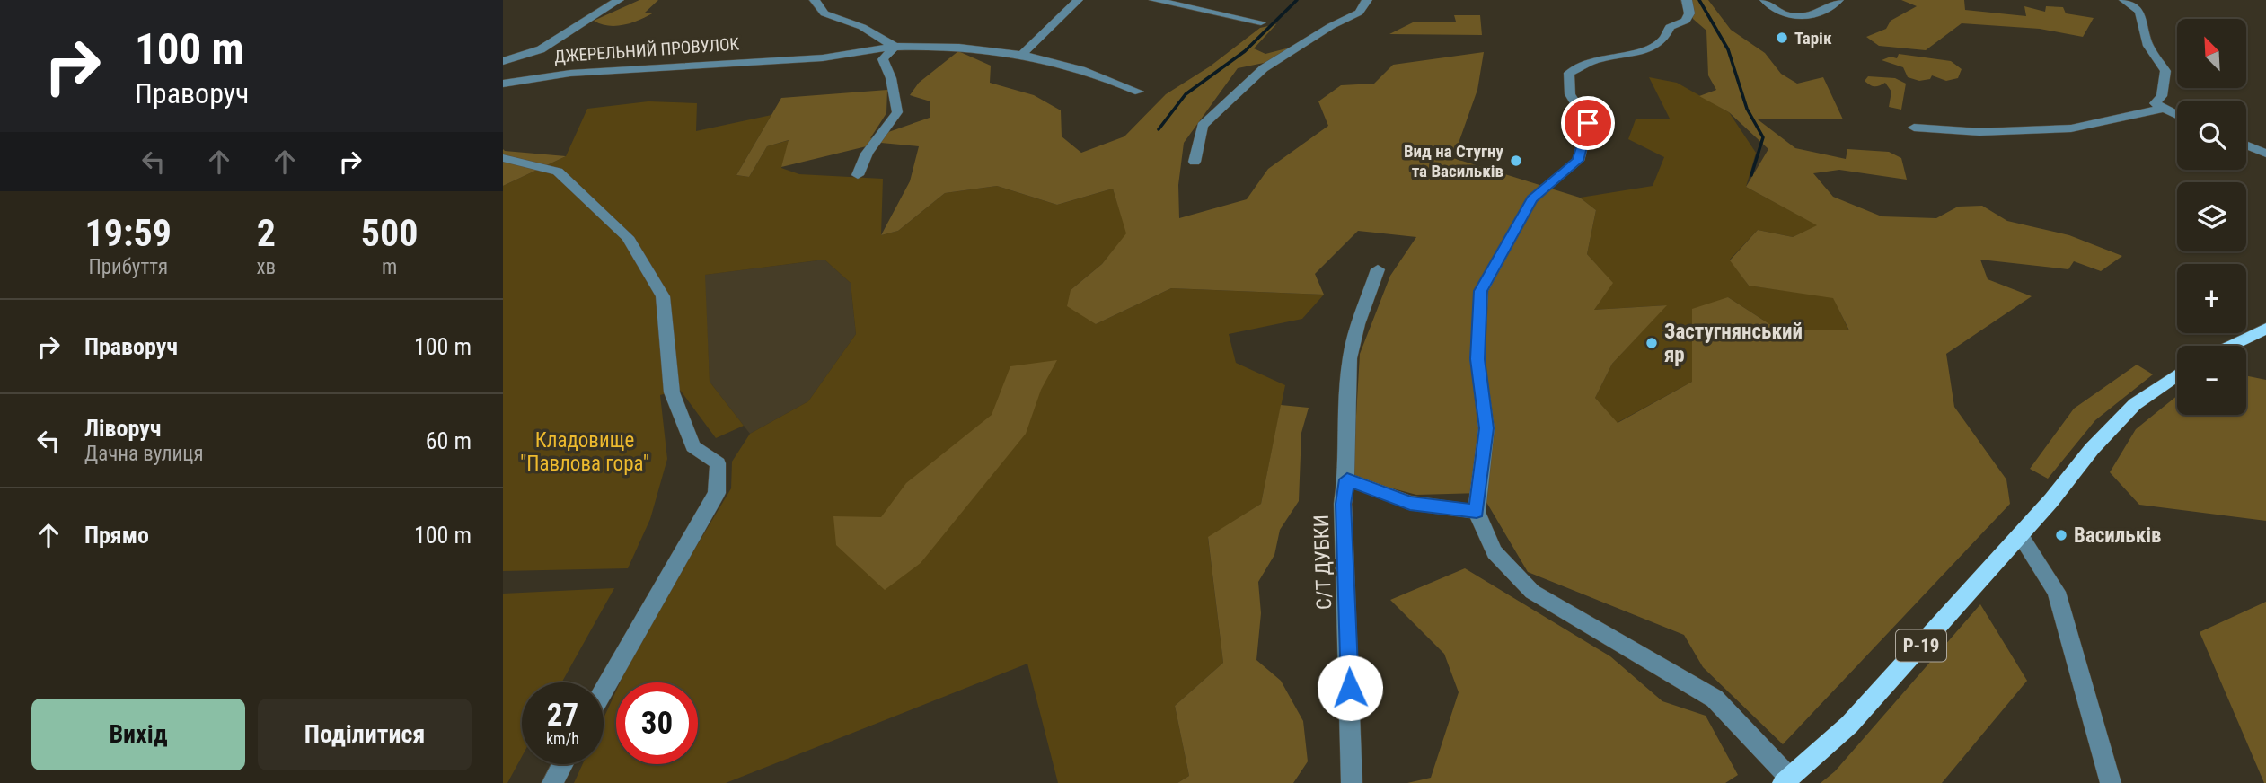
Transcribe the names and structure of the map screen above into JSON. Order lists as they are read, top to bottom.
{
  "streets": {
    "main road": ["Р-19"],
    "street": ["ДЖЕРЕЛЬНИЙ ПРОВУЛОК", "С/Т ДУБКИ"]
  },
  "parks": ["Кладовище \"Павлова гора\""],
  "places": [
    "Тарік",
    "Вид на Стугну та Васильків",
    "Застугнянський яр",
    "Васильків"
  ],
  "north": "top left",
  "page": {
    "turn": ["100 m", "Праворуч"],
    "map_buttons": ["+", "−"],
    "eta": [
      "19:59",
      "Прибуття",
      "2",
      "хв",
      "500",
      "m"
    ],
    "list": [
      {
        "name": "Праворуч",
        "value": "100 m"
      },
      {
        "name": "Ліворуч",
        "note": "Дачна вулиця",
        "value": "60 m"
      },
      {
        "name": "Прямо",
        "value": "100 m"
      }
    ],
    "speed": "27 km/h",
    "limit": "30",
    "buttons": ["Вихід", "Поділитися"]
  }
}
